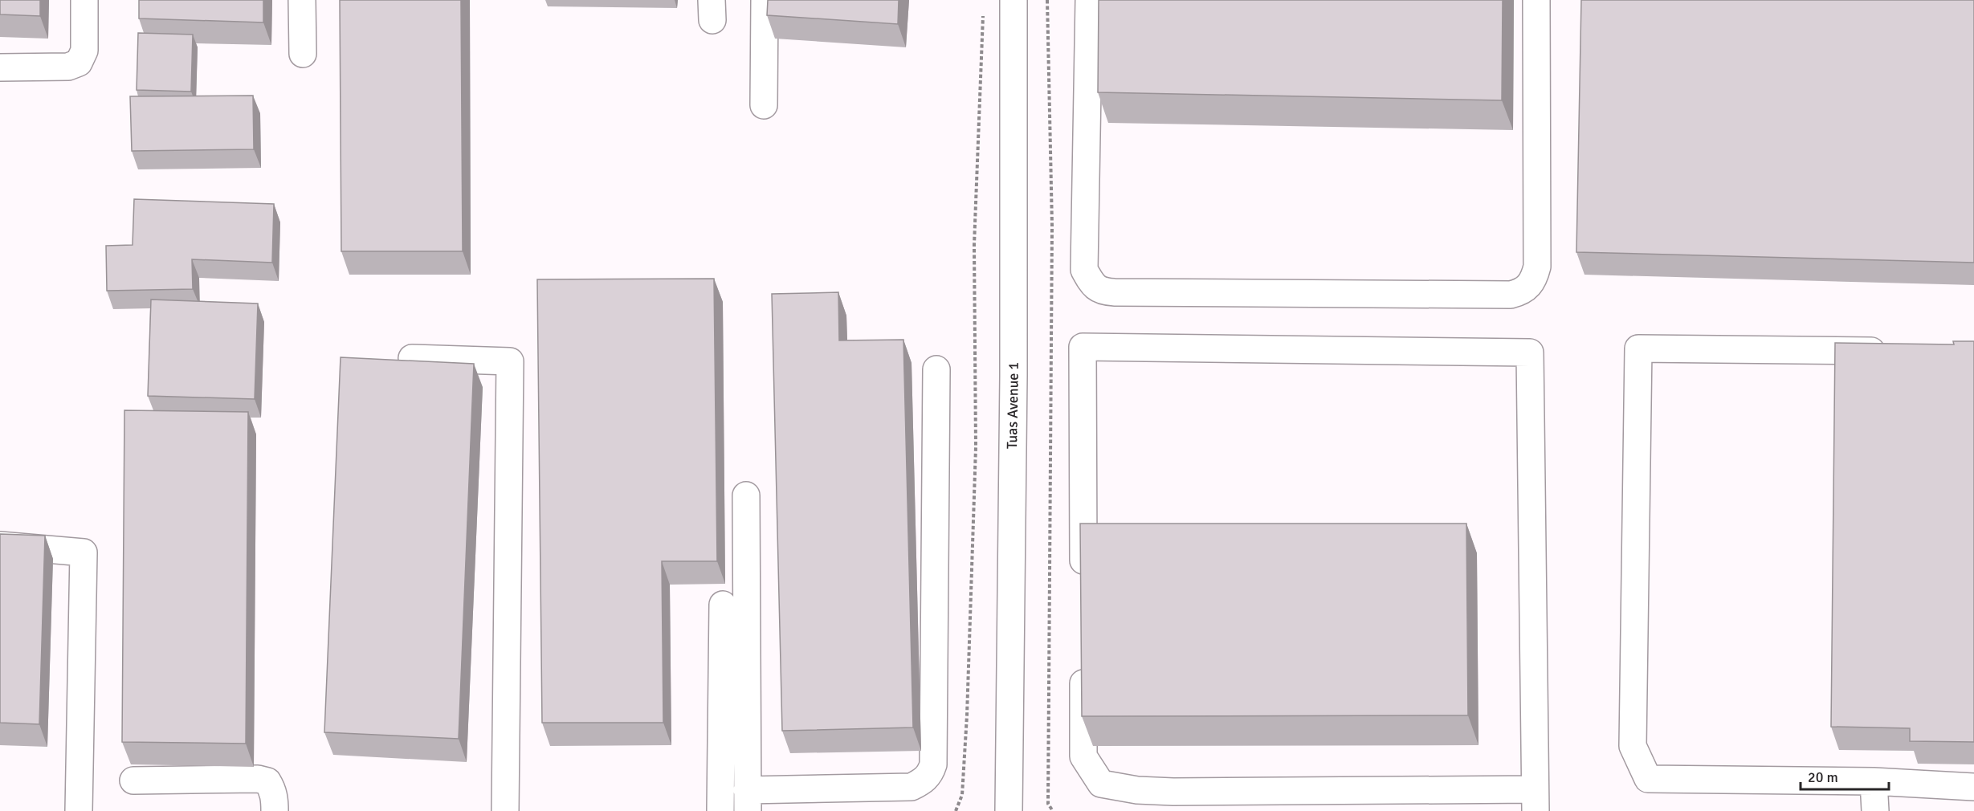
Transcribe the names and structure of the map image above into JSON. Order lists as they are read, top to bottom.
{
  "streets": {
    "street": ["Tuas Avenue 1"]
  },
  "scale_bar": "20 m"
}
